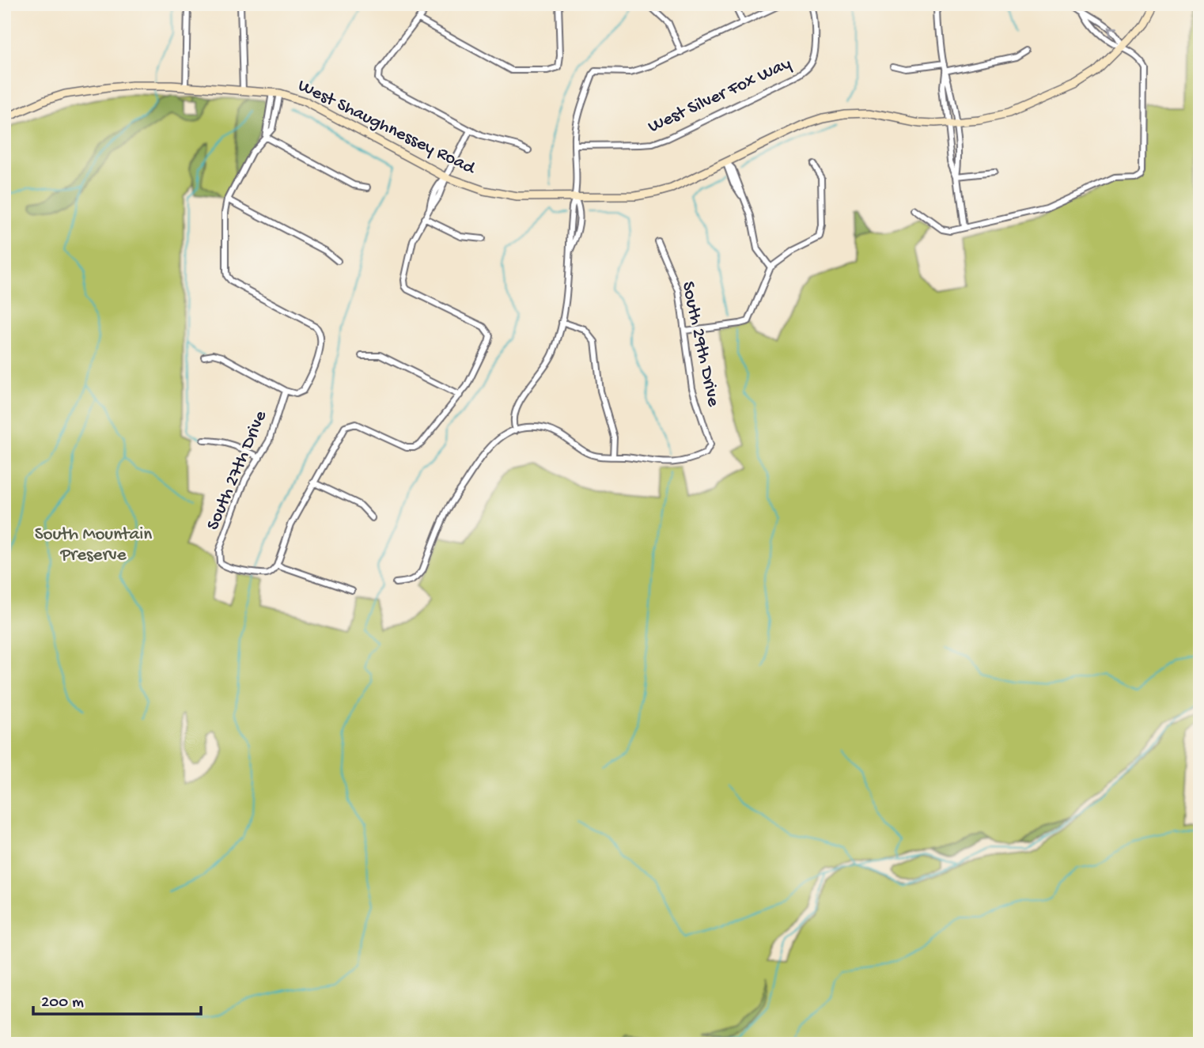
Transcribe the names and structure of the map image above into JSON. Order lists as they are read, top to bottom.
{
  "streets": {
    "street": [
      "West Silver Fox Way",
      "West Shaughnessey Road",
      "South 29th Drive",
      "South 27th Drive"
    ]
  },
  "parks": ["South Mountain Preserve"],
  "scale_bar": "200 m"
}
